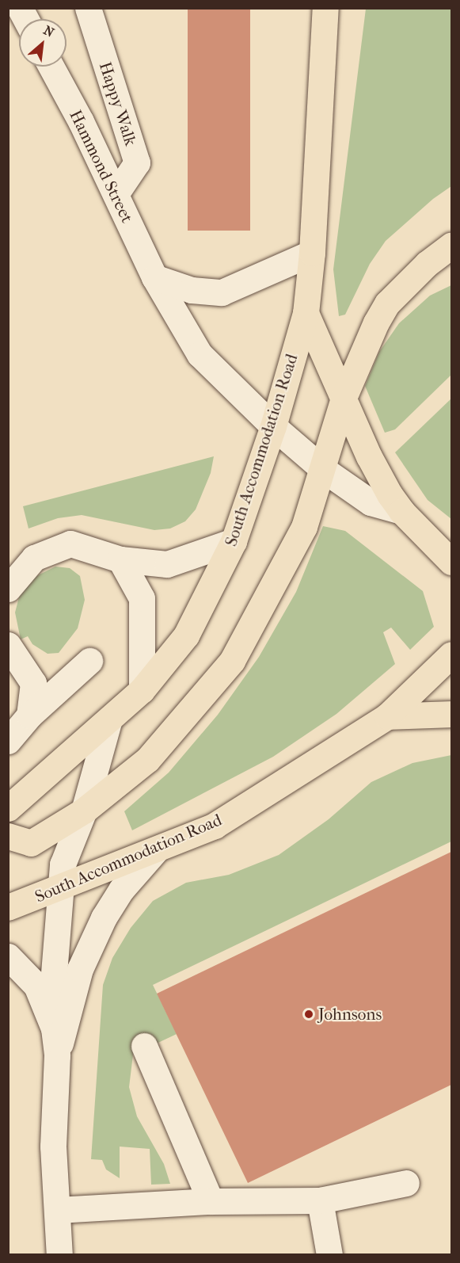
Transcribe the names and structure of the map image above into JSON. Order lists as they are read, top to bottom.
{
  "streets": {
    "highway": ["South Accommodation Road"],
    "street": ["Happy Walk", "Hammond Street"]
  },
  "crossings": [
    ["Happy Walk", "Hammond Street"],
    ["Hammond Street", "South Accommodation Road"]
  ],
  "places": ["Johnsons"],
  "north": "top right"
}
